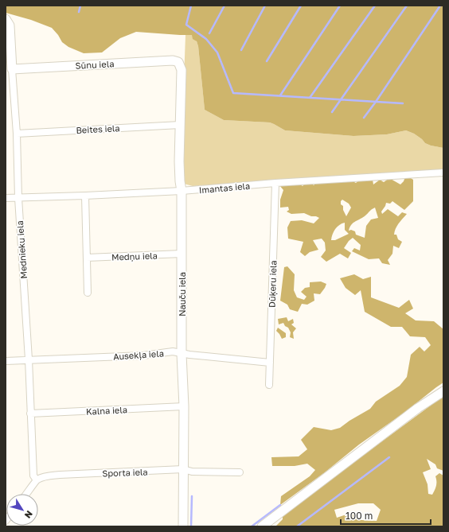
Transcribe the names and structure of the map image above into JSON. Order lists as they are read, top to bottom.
{
  "streets": {
    "street": [
      "Sūnu iela",
      "Beites iela",
      "Imantas iela",
      "Mednieku iela",
      "Medņu iela",
      "Dūķeru iela",
      "Nauču iela",
      "Ausekļa iela",
      "Kalna iela",
      "Sporta iela"
    ]
  },
  "crossings": [
    ["Sūnu iela", "Mednieku iela"],
    ["Sūnu iela", "Nauču iela"],
    ["Beites iela", "Mednieku iela"],
    ["Beites iela", "Nauču iela"],
    ["Imantas iela", "Mednieku iela"],
    ["Imantas iela", "Dūķeru iela"],
    ["Imantas iela", "Nauču iela"],
    ["Mednieku iela", "Ausekļa iela"],
    ["Mednieku iela", "Kalna iela"],
    ["Mednieku iela", "Sporta iela"],
    ["Medņu iela", "Nauču iela"],
    ["Dūķeru iela", "Ausekļa iela"],
    ["Nauču iela", "Ausekļa iela"],
    ["Nauču iela", "Kalna iela"],
    ["Nauču iela", "Sporta iela"]
  ],
  "scale_bar": "100 m",
  "north": "bottom right"
}
